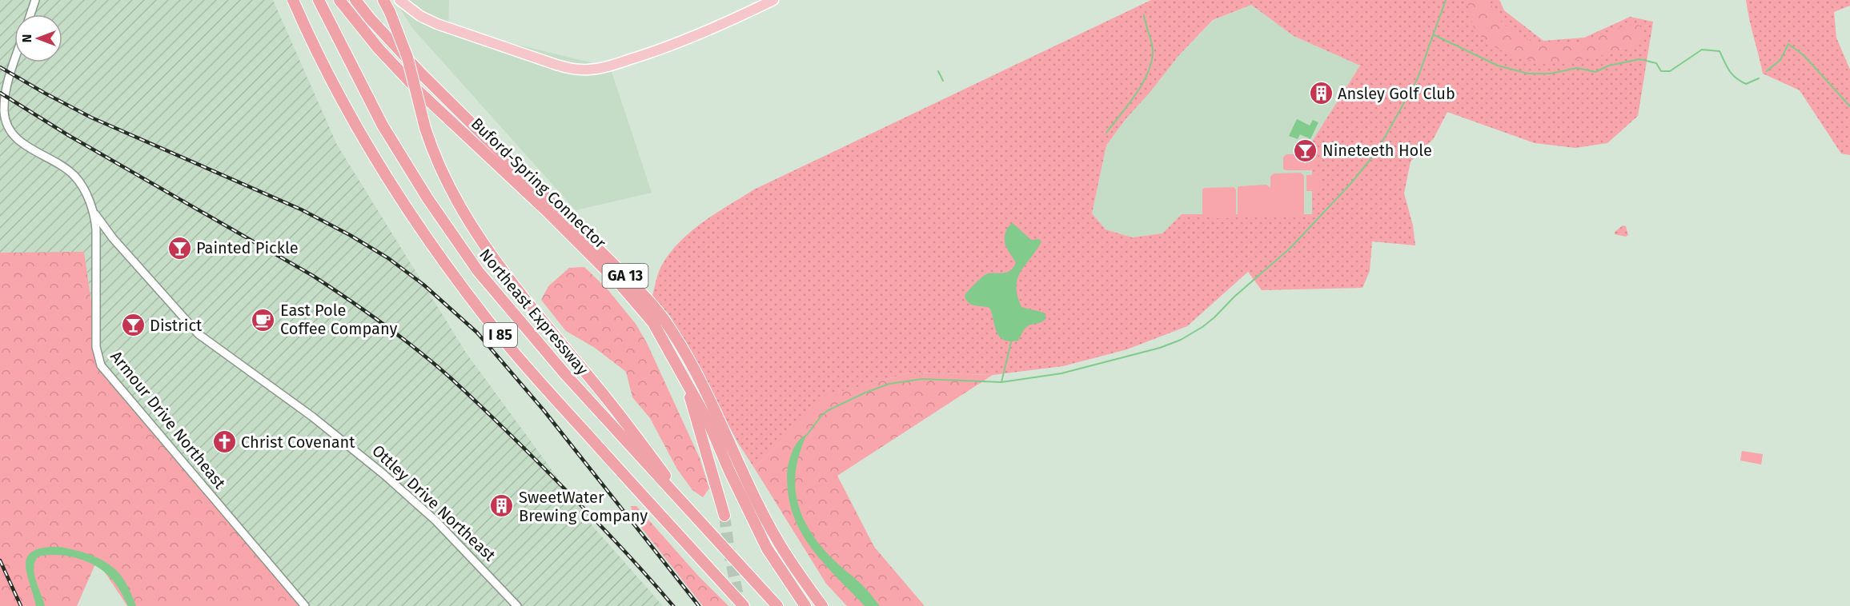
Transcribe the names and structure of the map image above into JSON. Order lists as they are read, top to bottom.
{
  "streets": {
    "highway": [
      "Buford-Spring Connector",
      "GA 13",
      "Northeast Expressway",
      "I 85"
    ],
    "street": ["Armour Drive Northeast", "Ottley Drive Northeast"]
  },
  "crossings": [
    ["Armour Drive Northeast", "Ottley Drive Northeast"]
  ],
  "places": {
    "building": ["Ansley Golf Club", "SweetWater Brewing Company"],
    "bar": ["Nineteeth Hole", "Painted Pickle", "District"],
    "cafe": ["East Pole Coffee Company"],
    "church": ["Christ Covenant"]
  },
  "north": "left"
}
